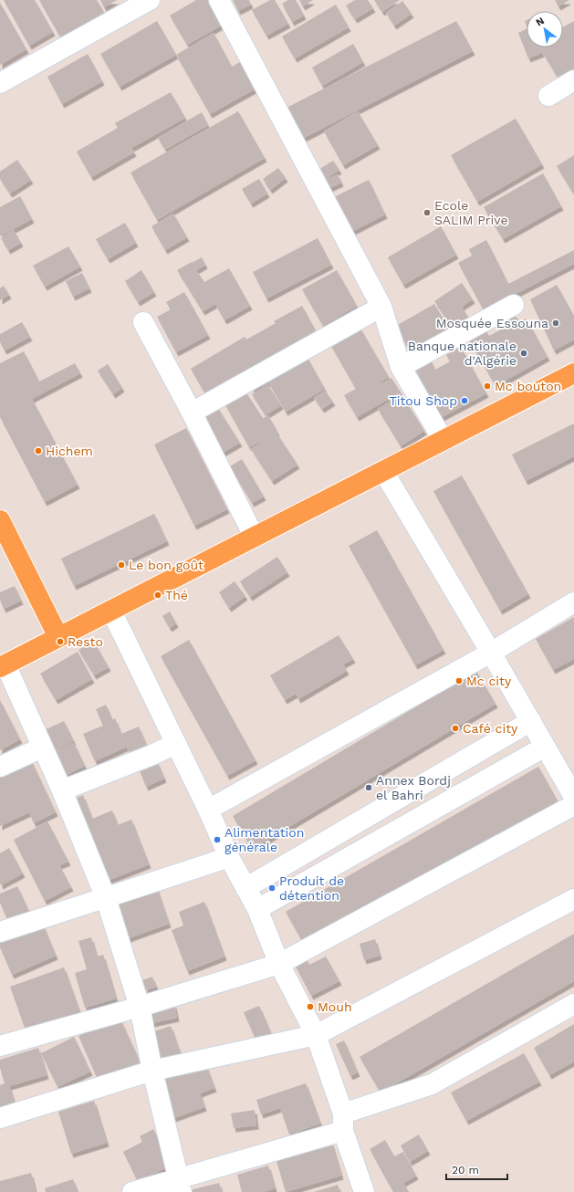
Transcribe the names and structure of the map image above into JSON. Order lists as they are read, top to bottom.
{
  "places": [
    "Ecole SALIM Prive",
    "Mosquée Essouna",
    "Banque nationale d'Algérie",
    "Mc bouton",
    "Titou Shop",
    "Hichem",
    "Le bon goût",
    "Thé",
    "Resto",
    "Mc city",
    "Café city",
    "Annex Bordj el Bahri",
    "Alimentation générale",
    "Produit de détention",
    "Mouh"
  ],
  "scale_bar": "20 m",
  "north": "top left"
}
